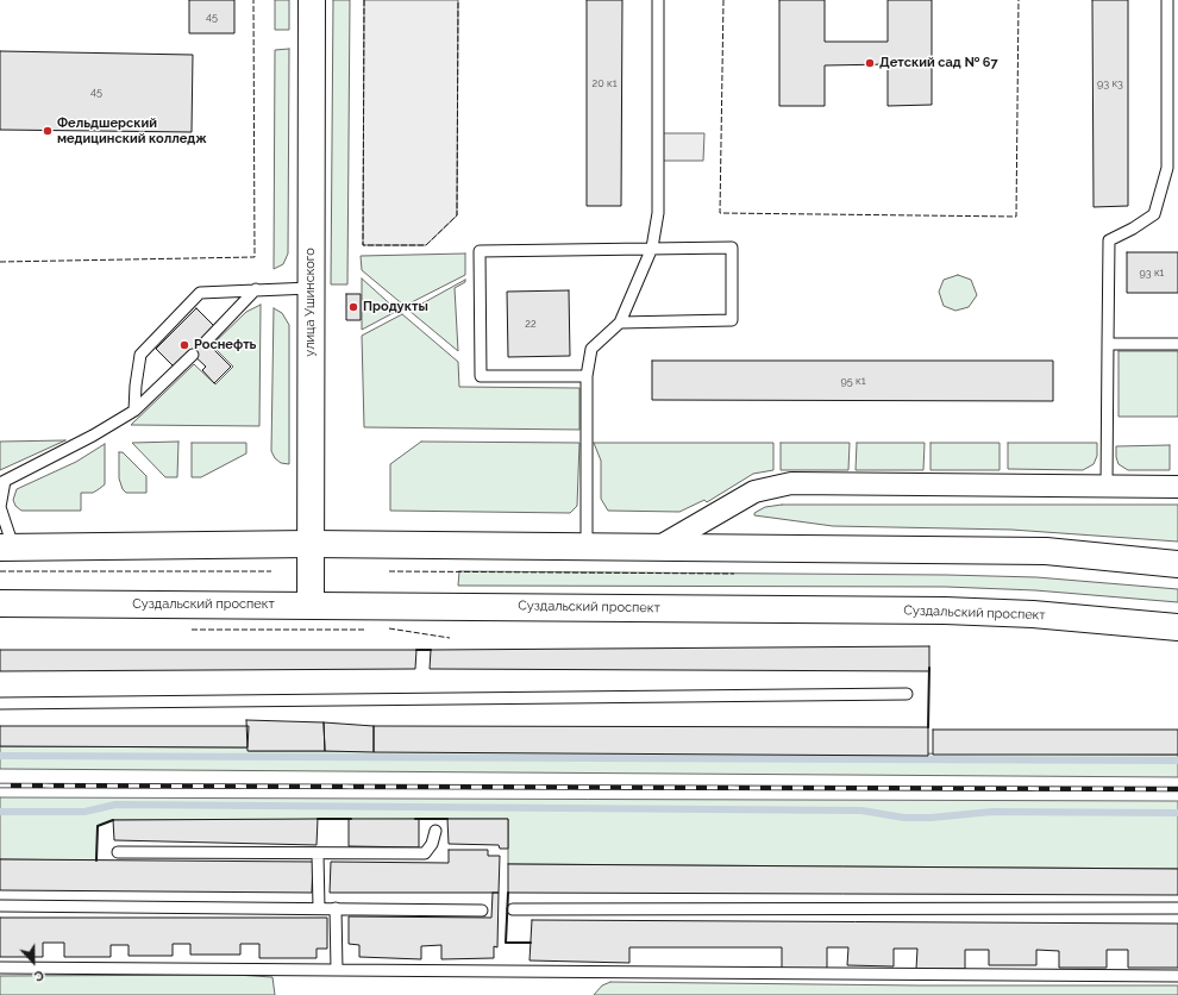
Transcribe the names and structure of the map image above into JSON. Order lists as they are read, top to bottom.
{
  "streets": {
    "main road": ["улица Ушинского", "Суздальский проспект"]
  },
  "crossings": [
    ["улица Ушинского", "Суздальский проспект"]
  ],
  "places": [
    "Детский сад № 67",
    "Фельдшерский медицинский колледж",
    "Продукты",
    "Роснефть"
  ],
  "house_numbers": [
    "45",
    "20 к1",
    "93 к3",
    "45",
    "93 к1",
    "22",
    "95 к1"
  ],
  "north": "bottom"
}
